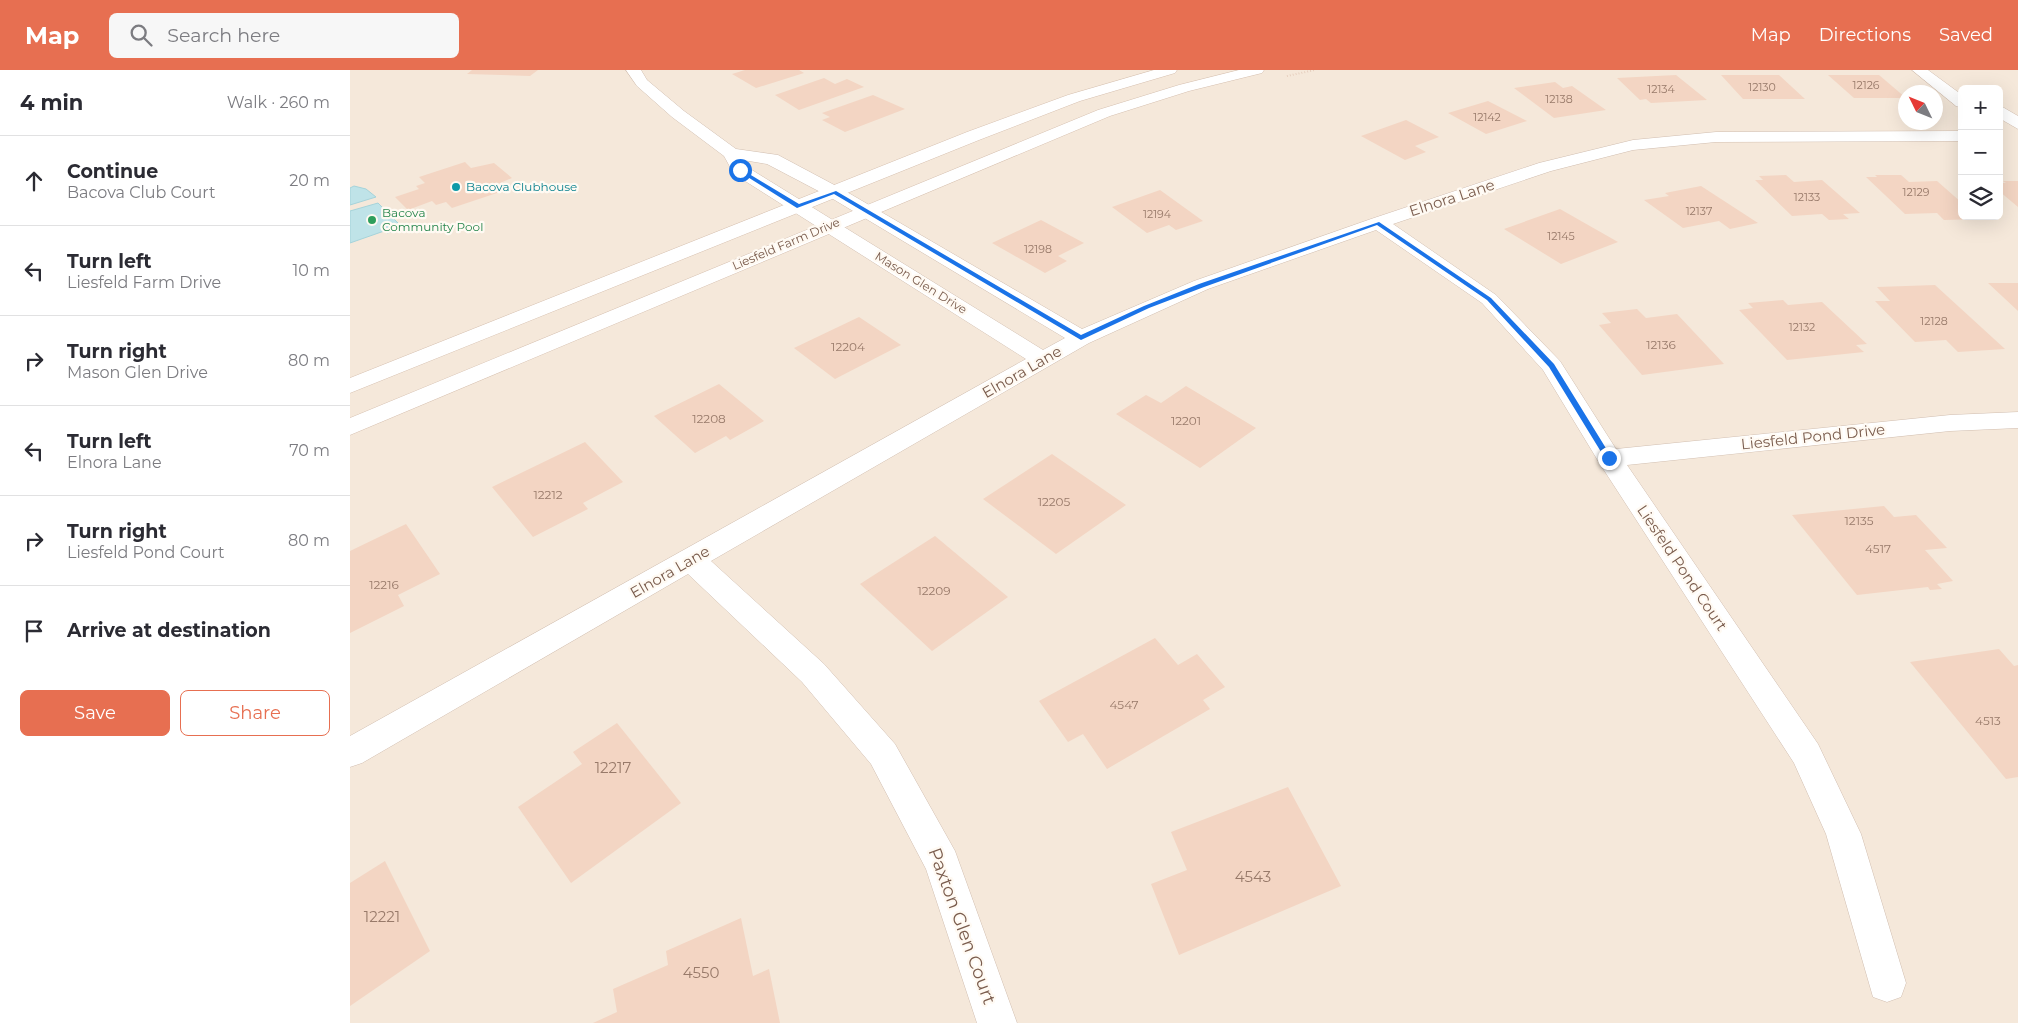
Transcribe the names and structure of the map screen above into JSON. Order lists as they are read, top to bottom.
{
  "streets": {
    "street": [
      "Elnora Lane",
      "Liesfeld Farm Drive",
      "Mason Glen Drive",
      "Liesfeld Pond Drive",
      "Liesfeld Pond Court",
      "Paxton Glen Court"
    ]
  },
  "crossings": [
    ["Elnora Lane", "Mason Glen Drive"],
    ["Elnora Lane", "Liesfeld Pond Court"],
    ["Elnora Lane", "Paxton Glen Court"],
    ["Liesfeld Farm Drive", "Mason Glen Drive"],
    ["Liesfeld Pond Drive", "Liesfeld Pond Court"]
  ],
  "places": ["Bacova Clubhouse", "Bacova Community Pool"],
  "house_numbers": [
    "12126",
    "12130",
    "12134",
    "12138",
    "12142",
    "12129",
    "12133",
    "12137",
    "12194",
    "12145",
    "12198",
    "12128",
    "12132",
    "12136",
    "12204",
    "12208",
    "12201",
    "12212",
    "12205",
    "12135",
    "4517",
    "12216",
    "12209",
    "4547",
    "4513",
    "12217",
    "4543",
    "12221",
    "4550"
  ],
  "north": "top left",
  "page": {
    "header": "Map",
    "search": "Search here",
    "nav": ["Map", "Directions", "Saved"],
    "heading": ["4 min", "Walk · 260 m"],
    "map_buttons": ["+", "−"],
    "list": [
      ["Continue", "Bacova Club Court", "20 m"],
      ["Turn left", "Liesfeld Farm Drive", "10 m"],
      ["Turn right", "Mason Glen Drive", "80 m"],
      ["Turn left", "Elnora Lane", "70 m"],
      ["Turn right", "Liesfeld Pond Court", "80 m"],
      "Arrive at destination"
    ],
    "buttons": ["Save", "Share"]
  }
}
